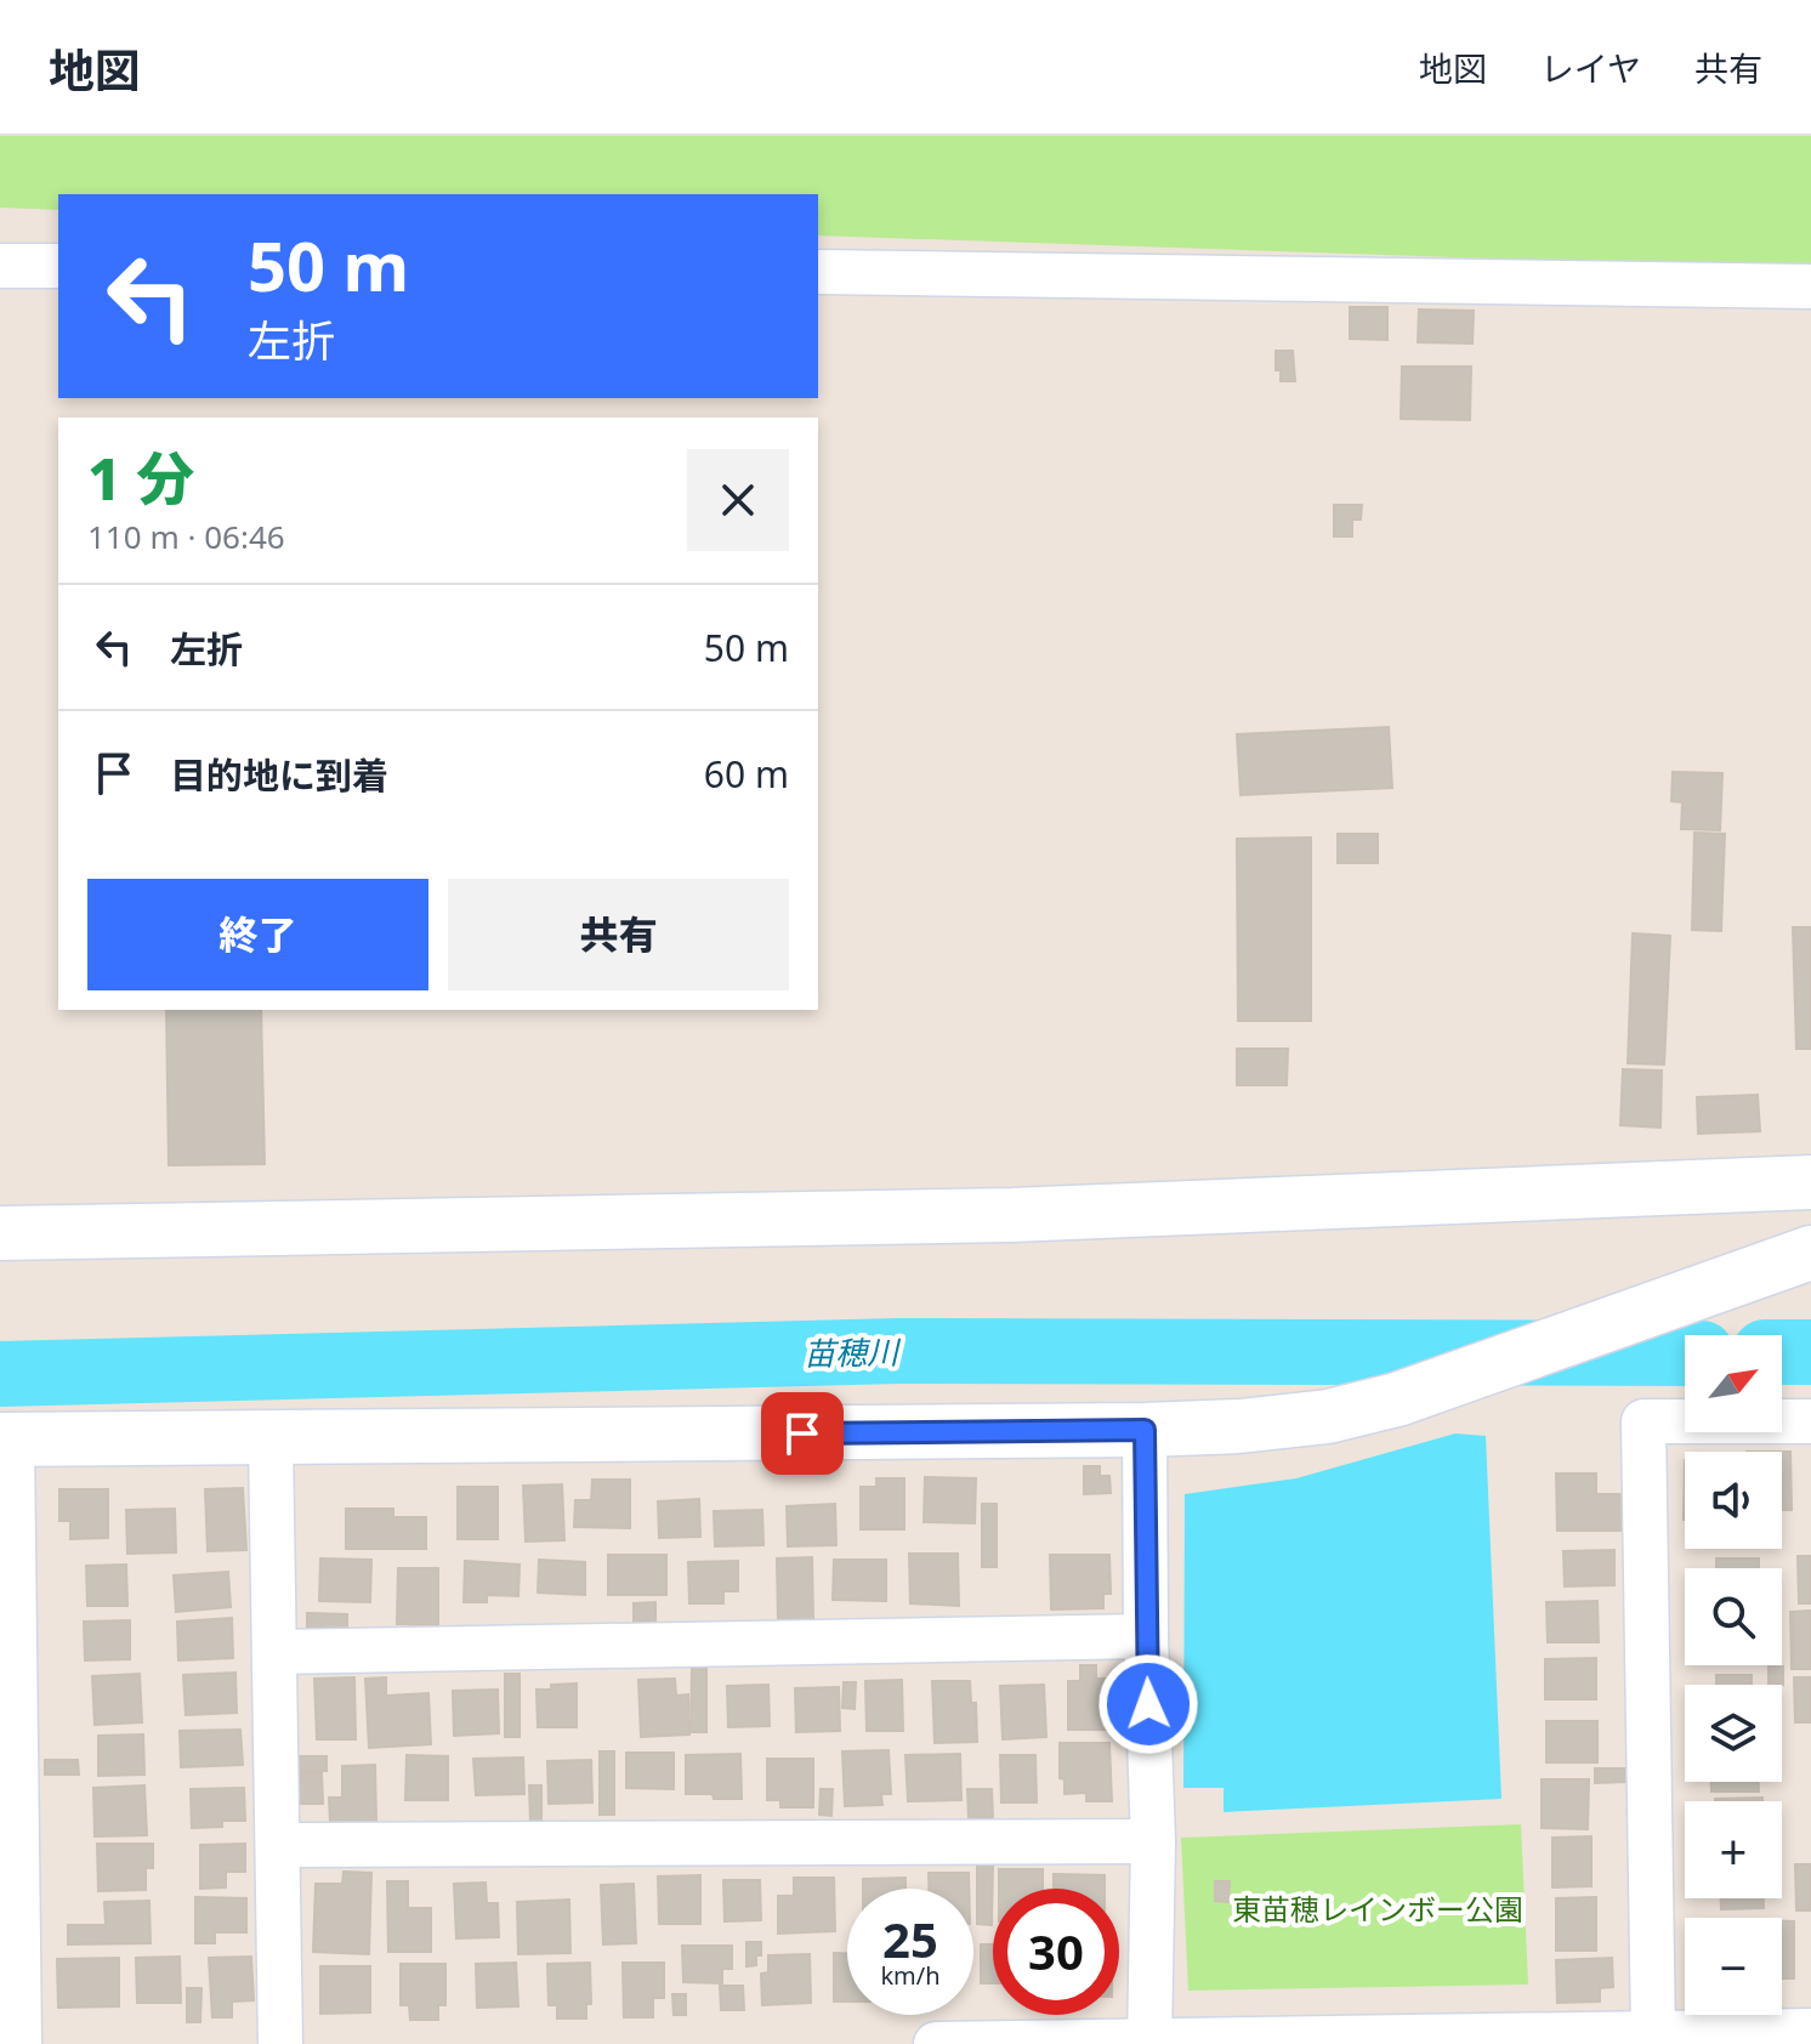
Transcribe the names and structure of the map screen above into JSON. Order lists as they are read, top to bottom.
{
  "water": ["苗穂川"],
  "parks": ["東苗穂レインボー公園"],
  "north": "top right",
  "page": {
    "header": "地図",
    "nav": ["地図", "レイヤ", "共有"],
    "turn": ["50 m", "左折"],
    "heading": ["1 分", "110 m · 06:46"],
    "list": [
      {
        "name": "左折",
        "value": "50 m"
      },
      {
        "name": "目的地に到着",
        "value": "60 m"
      }
    ],
    "buttons": ["終了", "共有"],
    "map_buttons": ["+", "−"],
    "speed": "25 km/h",
    "limit": "30"
  }
}
